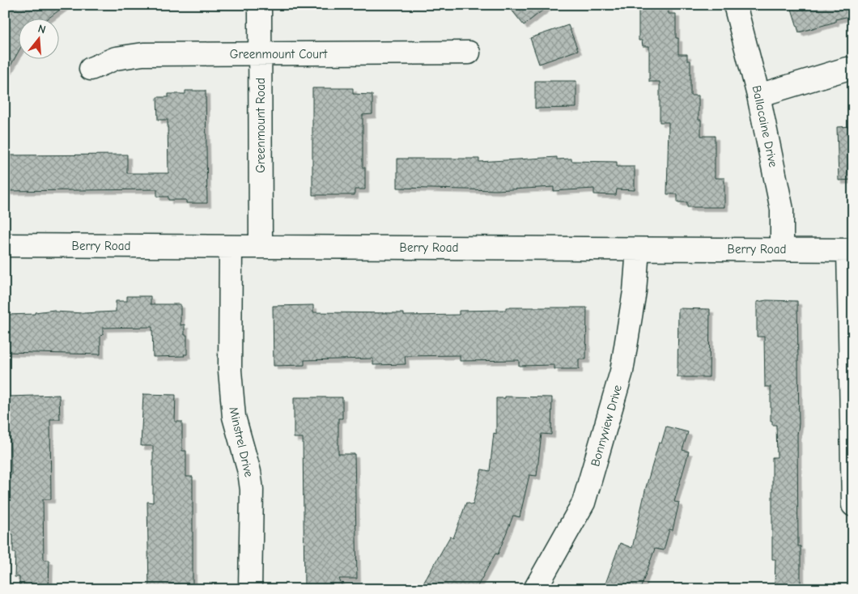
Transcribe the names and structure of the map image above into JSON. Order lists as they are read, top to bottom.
{
  "streets": {
    "street": [
      "Greenmount Court",
      "Greenmount Road",
      "Ballacaine Drive",
      "Berry Road",
      "Bonnyview Drive",
      "Minstrel Drive"
    ]
  },
  "crossings": [
    ["Greenmount Court", "Greenmount Road"],
    ["Greenmount Road", "Berry Road"],
    ["Ballacaine Drive", "Berry Road"],
    ["Berry Road", "Bonnyview Drive"],
    ["Berry Road", "Minstrel Drive"]
  ],
  "north": "top"
}
